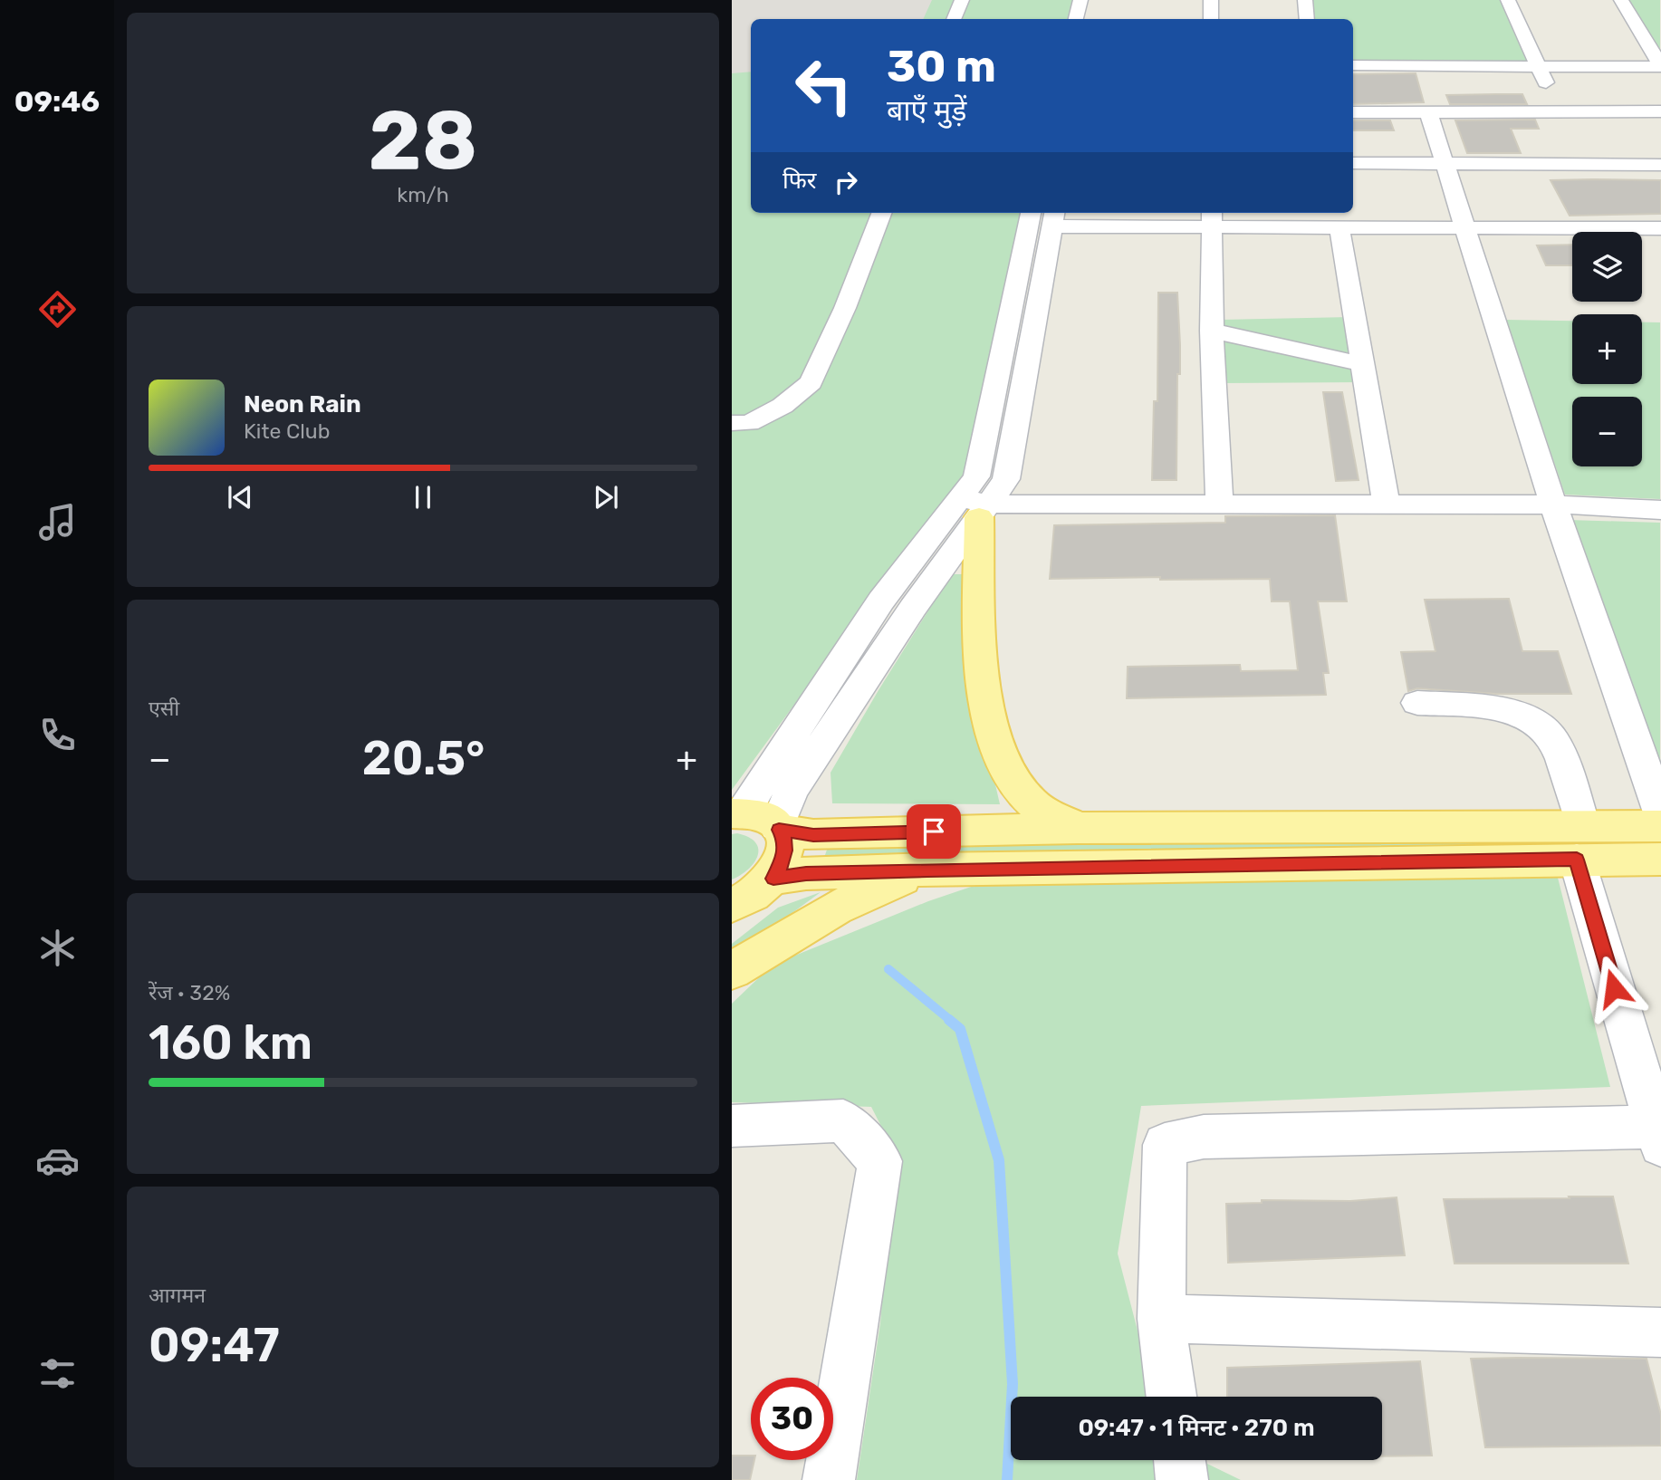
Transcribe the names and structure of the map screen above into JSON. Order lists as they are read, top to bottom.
{
  "page": {
    "tabs": "09:46",
    "tile": [
      ["28", "km/h"],
      "एसी",
      ["रेंज · 32%", "160 km"],
      ["आगमन", "09:47"]
    ],
    "turn": ["30 m", "बाएँ मुड़ें"],
    "then": "फिर",
    "map_buttons": ["+", "−"],
    "song": ["Neon Rain", "Kite Club"],
    "heat": ["−", "20.5°", "+"],
    "limit": "30",
    "trip": "09:47 · 1 मिनट · 270 m"
  }
}
